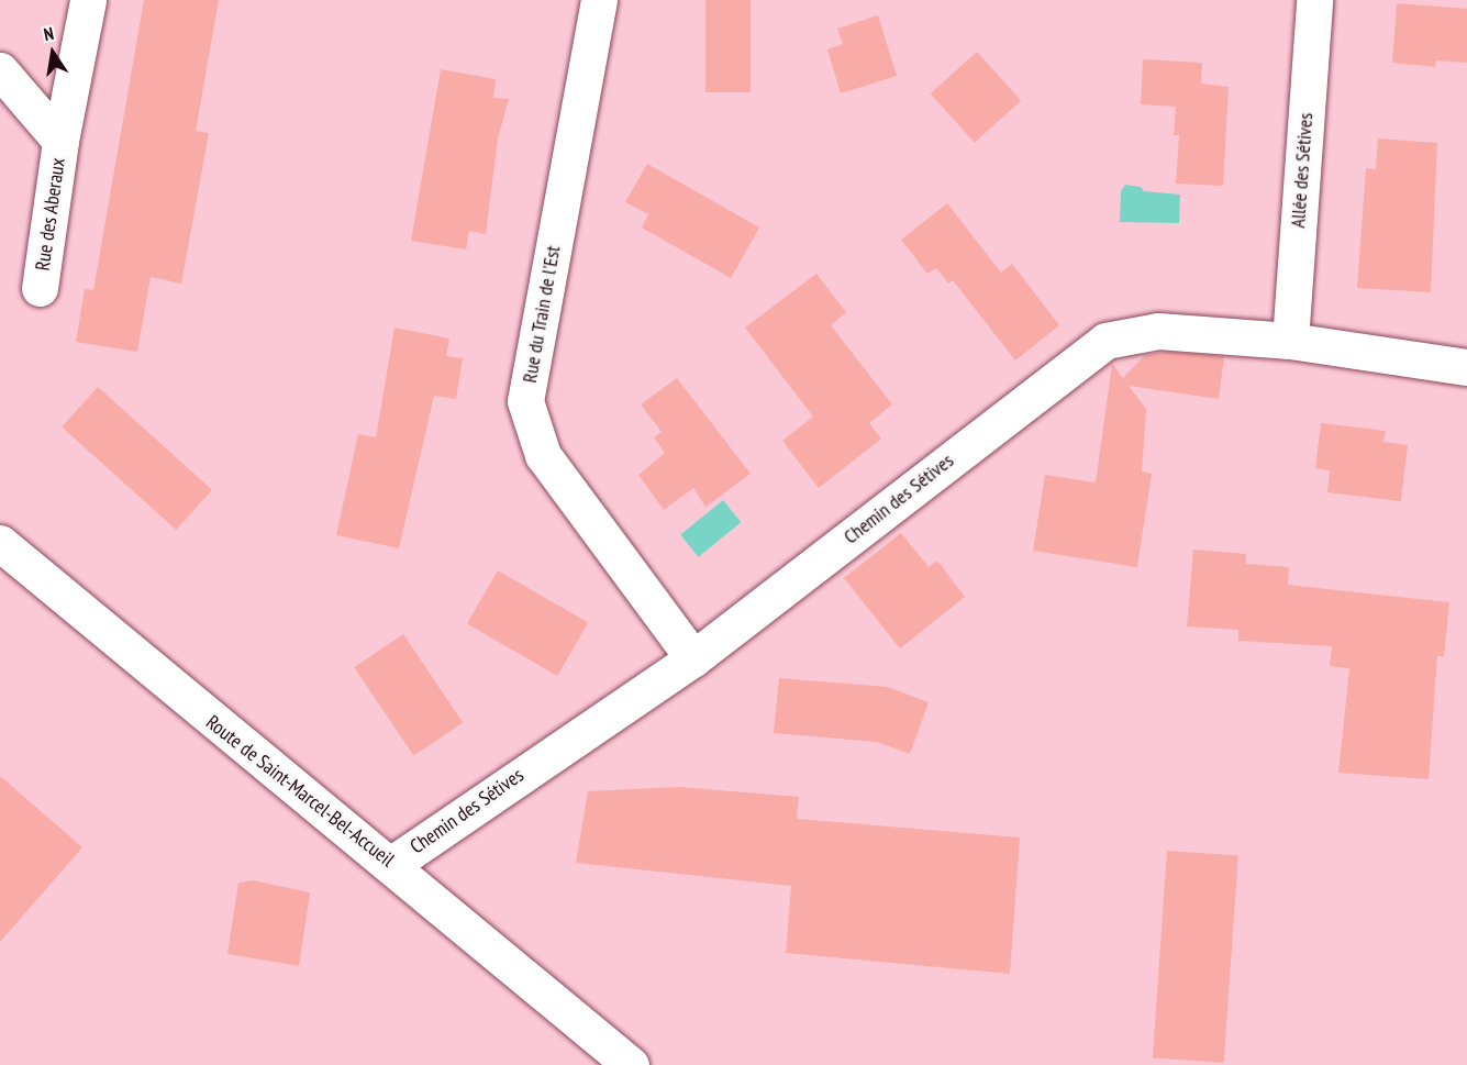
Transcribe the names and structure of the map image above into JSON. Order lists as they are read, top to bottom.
{
  "streets": {
    "street": [
      "Allée des Sétives",
      "Rue des Aberaux",
      "Rue du Train de l'Est",
      "Chemin des Sétives",
      "Route de Saint-Marcel-Bel-Accueil"
    ]
  },
  "crossings": [
    ["Allée des Sétives", "Chemin des Sétives"],
    ["Rue du Train de l'Est", "Chemin des Sétives"],
    ["Chemin des Sétives", "Route de Saint-Marcel-Bel-Accueil"]
  ],
  "north": "top"
}
